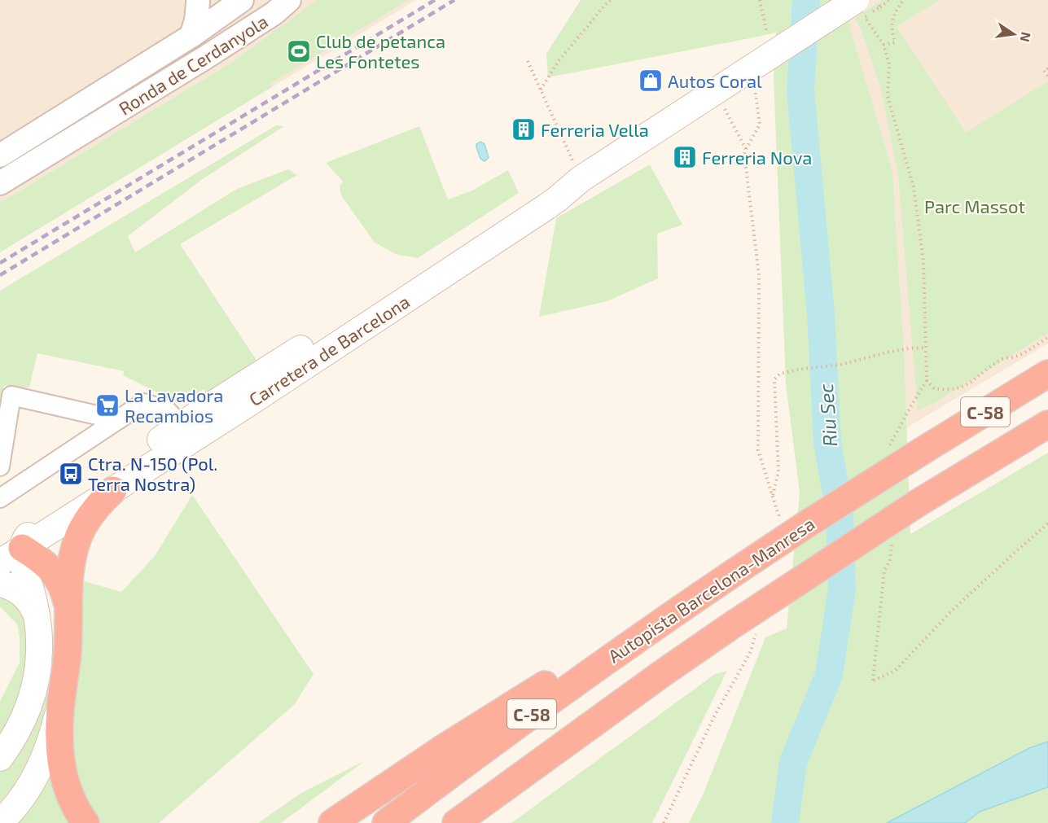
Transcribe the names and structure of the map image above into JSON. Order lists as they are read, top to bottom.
{
  "streets": {
    "highway": ["C-58", "Autopista Barcelona-Manresa"],
    "main road": ["Carretera de Barcelona"],
    "street": ["Ronda de Cerdanyola"]
  },
  "water": ["Riu Sec"],
  "parks": ["Parc Massot"],
  "places": {
    "sports": ["Club de petanca Les Fontetes"],
    "shop": ["Autos Coral"],
    "building": ["Ferreria Vella", "Ferreria Nova"],
    "supermarket": ["La Lavadora Recambios"],
    "bus stop": ["Ctra. N-150 (Pol. Terra Nostra)"]
  },
  "north": "right"
}
